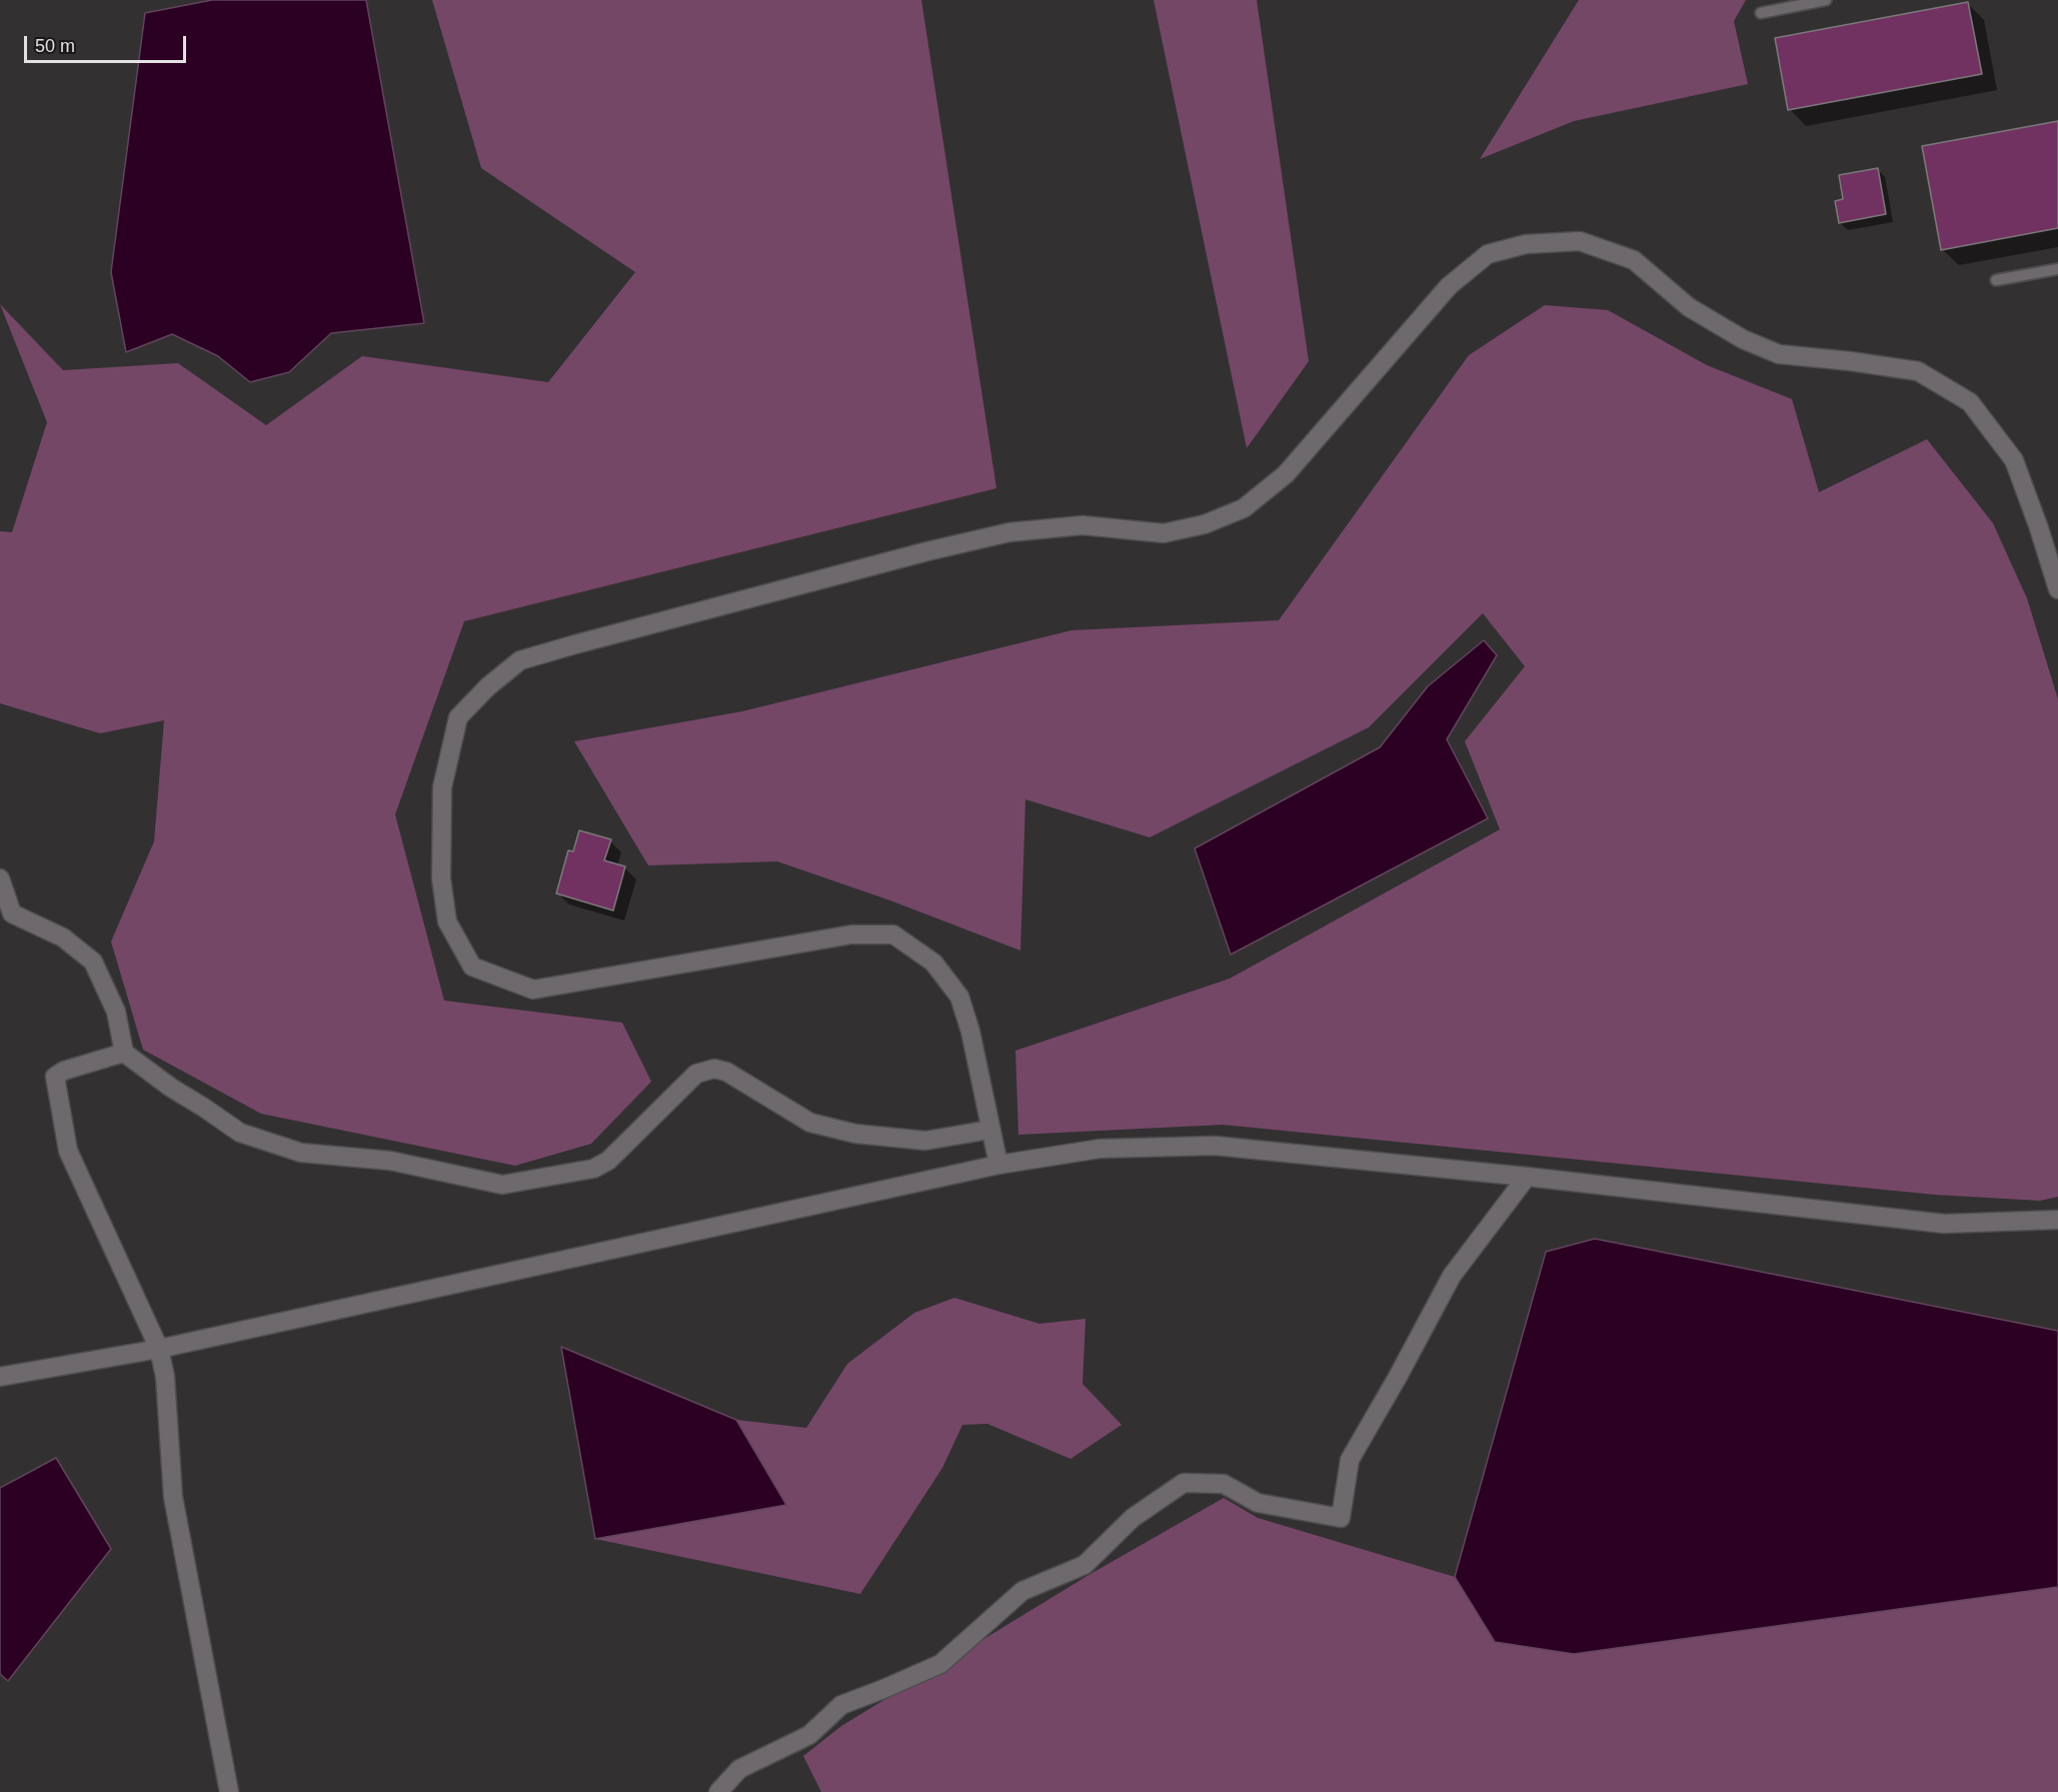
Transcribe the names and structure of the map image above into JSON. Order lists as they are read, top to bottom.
{
  "scale_bar": "50 m"
}
